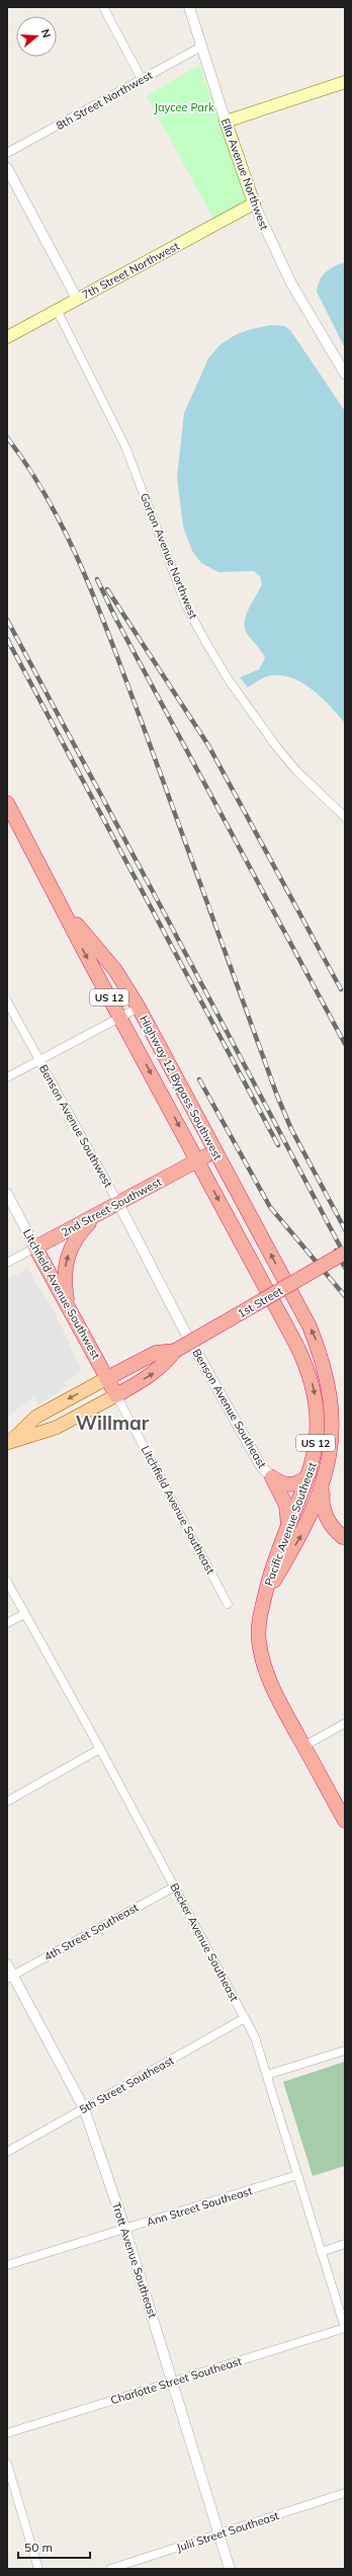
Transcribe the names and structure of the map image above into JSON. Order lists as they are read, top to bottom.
{
  "streets": {
    "highway": [
      "US 12",
      "Highway 12 Bypass Southwest",
      "2nd Street Southwest",
      "Litchfield Avenue Southwest",
      "1st Street",
      "Pacific Avenue Southeast"
    ],
    "main road": ["Ella Avenue Northwest", "7th Street Northwest"],
    "street": [
      "8th Street Northwest",
      "Gorton Avenue Northwest",
      "Benson Avenue Southwest",
      "Benson Avenue Southeast",
      "Litchfield Avenue Southeast",
      "4th Street Southeast",
      "Becker Avenue Southeast",
      "5th Street Southeast",
      "Ann Street Southeast",
      "Trott Avenue Southeast",
      "Charlotte Street Southeast",
      "Julii Street Southeast"
    ]
  },
  "crossings": [
    ["8th Street Northwest", "Ella Avenue Northwest"],
    ["Ella Avenue Northwest", "7th Street Northwest"],
    ["7th Street Northwest", "Gorton Avenue Northwest"],
    ["US 12", "Pacific Avenue Southeast"],
    ["Highway 12 Bypass Southwest", "2nd Street Southwest"],
    ["Highway 12 Bypass Southwest", "Pacific Avenue Southeast"],
    ["Benson Avenue Southwest", "2nd Street Southwest"],
    ["Benson Avenue Southwest", "Benson Avenue Southeast"],
    ["2nd Street Southwest", "Litchfield Avenue Southwest"],
    ["Litchfield Avenue Southwest", "1st Street"],
    ["Litchfield Avenue Southwest", "Litchfield Avenue Southeast"],
    ["1st Street", "Litchfield Avenue Southeast"],
    ["4th Street Southeast", "Becker Avenue Southeast"],
    ["4th Street Southeast", "Trott Avenue Southeast"],
    ["Becker Avenue Southeast", "5th Street Southeast"],
    ["Becker Avenue Southeast", "Ann Street Southeast"],
    ["Becker Avenue Southeast", "Charlotte Street Southeast"],
    ["5th Street Southeast", "Trott Avenue Southeast"],
    ["Ann Street Southeast", "Trott Avenue Southeast"],
    ["Trott Avenue Southeast", "Charlotte Street Southeast"],
    ["Trott Avenue Southeast", "Julii Street Southeast"]
  ],
  "districts": ["Willmar"],
  "parks": ["Jaycee Park"],
  "scale_bar": "50 m",
  "north": "right"
}
